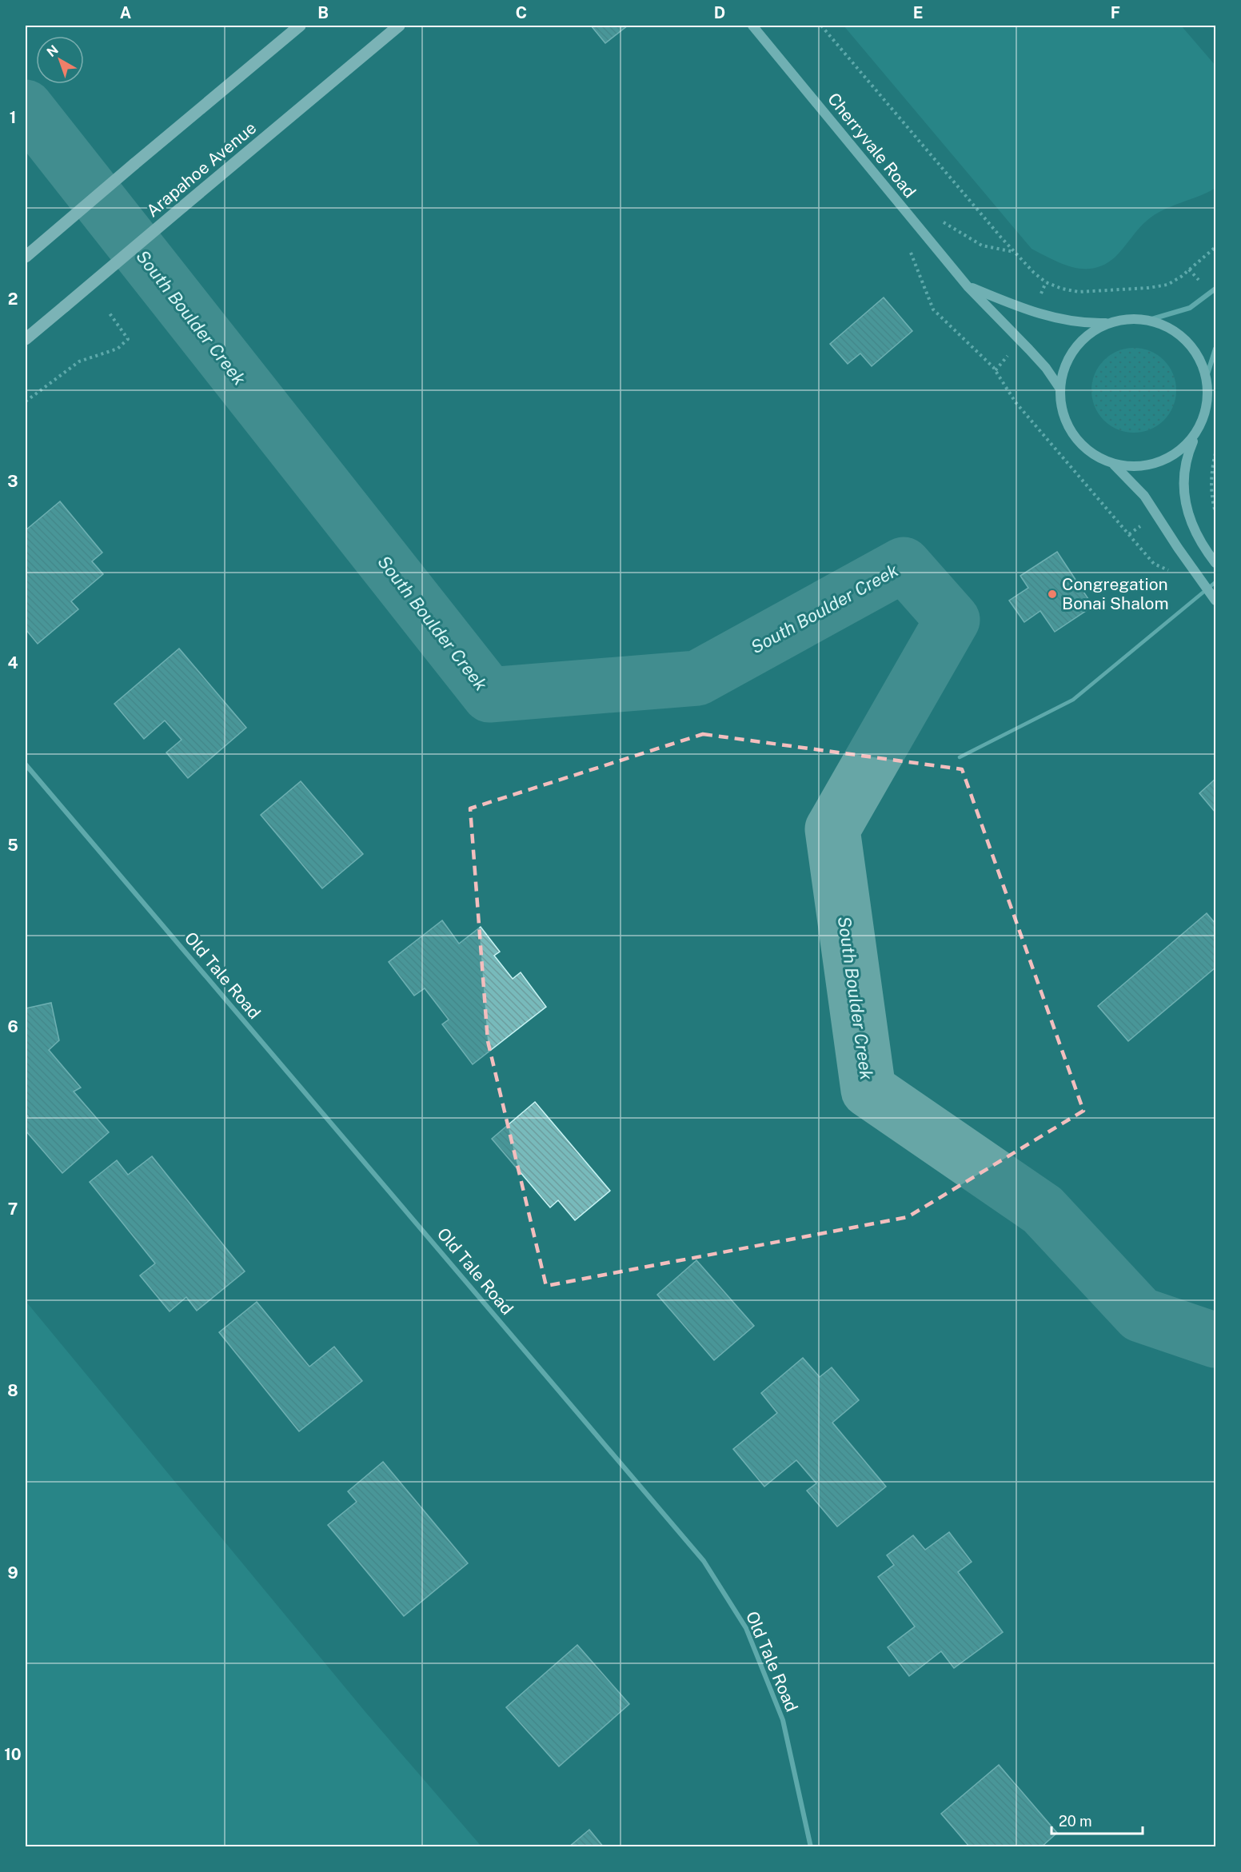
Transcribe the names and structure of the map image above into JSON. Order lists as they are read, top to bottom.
{
  "streets": {
    "main road": ["Arapahoe Avenue"],
    "street": ["Cherryvale Road", "Old Tale Road"]
  },
  "water": ["South Boulder Creek"],
  "places": ["Congregation Bonai Shalom"],
  "scale_bar": "20 m",
  "north": "top left",
  "grid": {
    "columns": [
      "A",
      "B",
      "C",
      "D",
      "E",
      "F"
    ],
    "rows": [
      "1",
      "2",
      "3",
      "4",
      "5",
      "6",
      "7",
      "8",
      "9",
      "10"
    ]
  }
}
